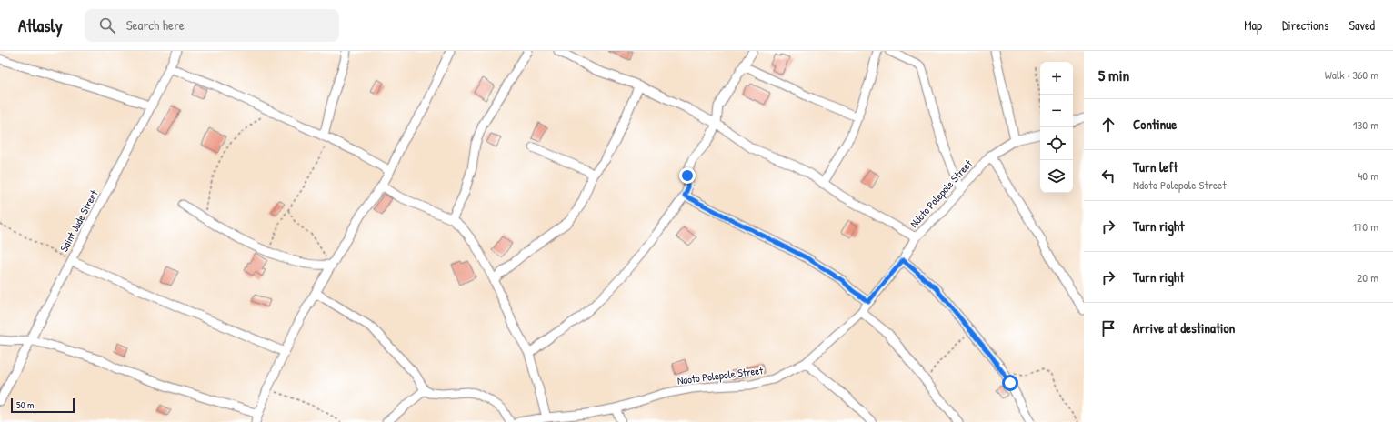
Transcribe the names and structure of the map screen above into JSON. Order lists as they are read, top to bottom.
{
  "streets": {
    "street": ["Ndoto Polepole Street", "Saint Jude Street"]
  },
  "scale_bar": "50 m",
  "page": {
    "header": "Atlasly",
    "search": "Search here",
    "nav": ["Map", "Directions", "Saved"],
    "heading": ["5 min", "Walk · 360 m"],
    "map_buttons": ["+", "−"],
    "list": [
      ["Continue", "130 m"],
      ["Turn left", "Ndoto Polepole Street", "40 m"],
      ["Turn right", "170 m"],
      ["Turn right", "20 m"],
      "Arrive at destination"
    ],
    "scale": "50 m"
  }
}
